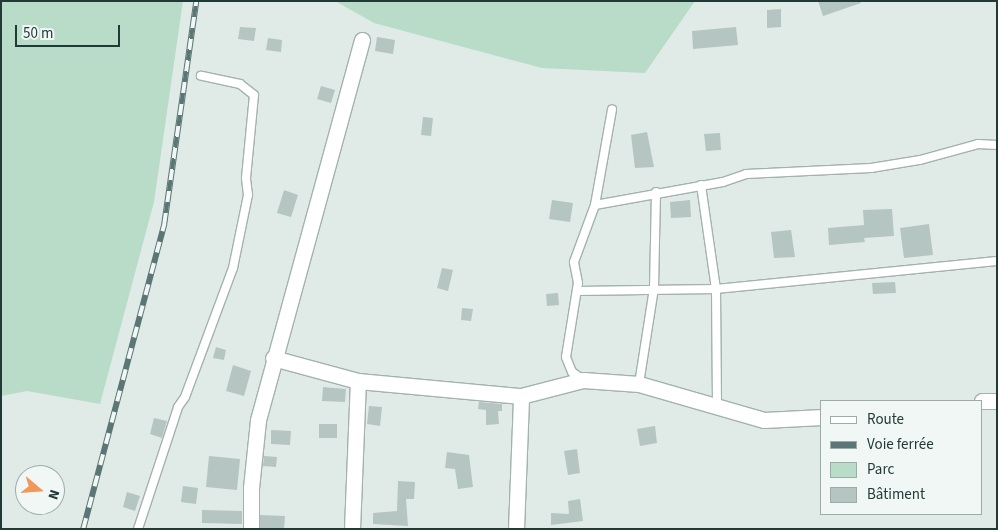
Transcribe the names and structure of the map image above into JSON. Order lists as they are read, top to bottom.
{
  "legend": [
    "Route",
    "Voie ferrée",
    "Parc",
    "Bâtiment"
  ],
  "scale_bar": "50 m",
  "north": "right"
}
